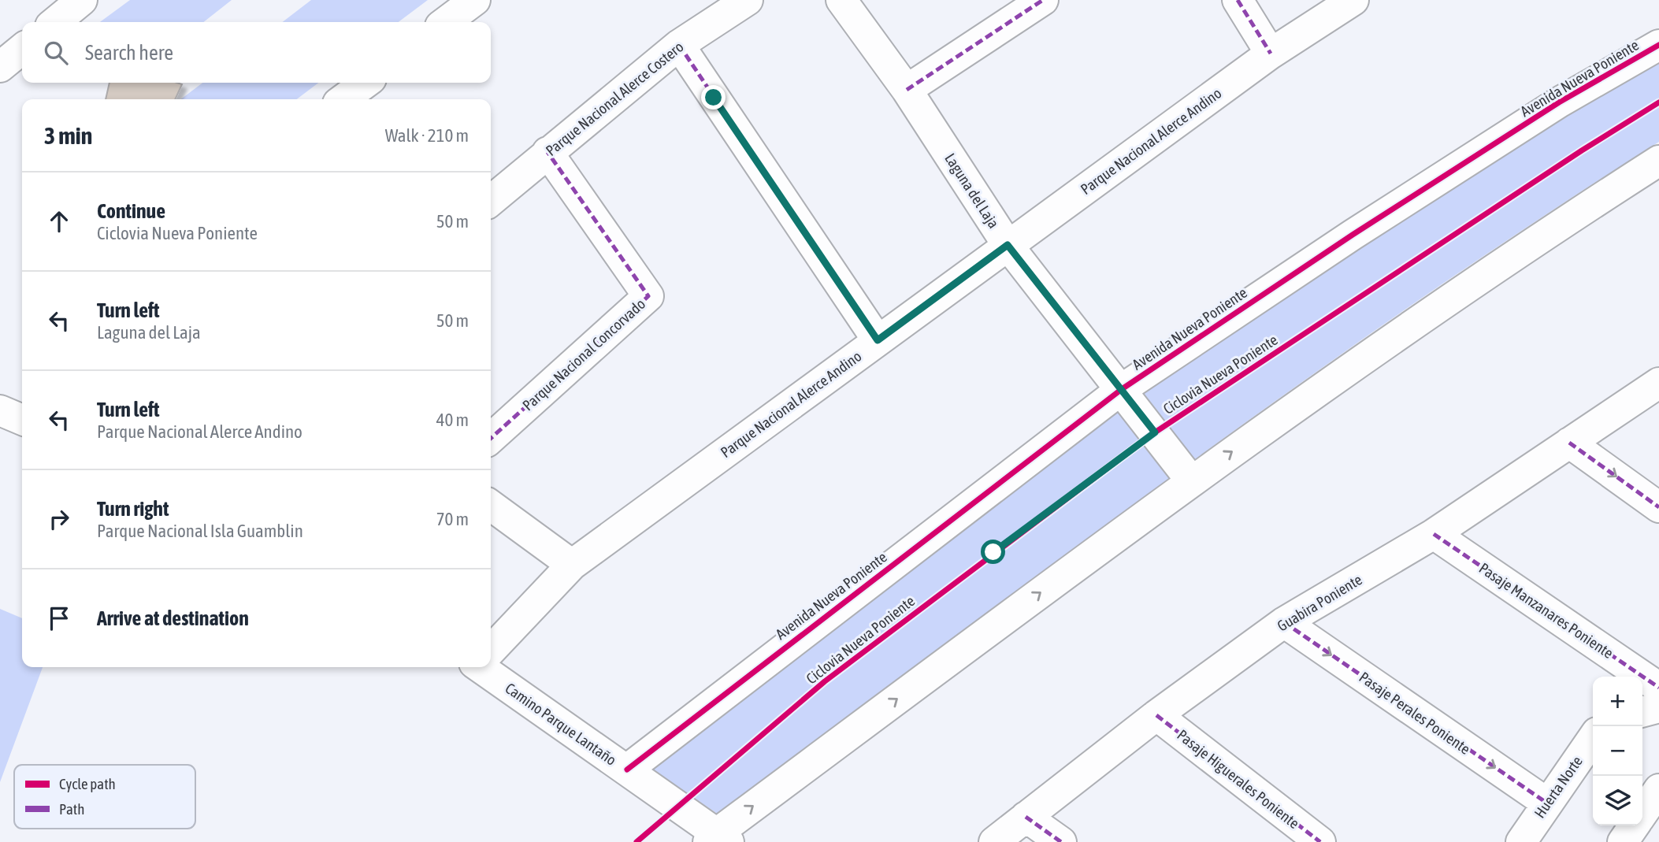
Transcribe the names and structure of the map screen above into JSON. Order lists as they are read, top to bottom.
{
  "streets": {
    "main road": [
      "Avenida Nueva Poniente",
      "Parque Nacional Alerce Costero",
      "Parque Nacional Alerce Andino",
      "Laguna del Laja",
      "Parque Nacional Concorvado",
      "Guabira Poniente",
      "Pasaje Manzanares Poniente",
      "Pasaje Perales Poniente",
      "Camino Parque Lantaño",
      "Pasaje Higuerales Poniente",
      "Huerta Norte"
    ],
    "cycle path": ["Ciclovia Nueva Poniente"]
  },
  "crossings": [
    ["Avenida Nueva Poniente", "Laguna del Laja"],
    ["Avenida Nueva Poniente", "Camino Parque Lantaño"],
    ["Parque Nacional Alerce Costero", "Parque Nacional Concorvado"],
    ["Parque Nacional Alerce Andino", "Laguna del Laja"],
    ["Guabira Poniente", "Pasaje Manzanares Poniente"],
    ["Guabira Poniente", "Pasaje Perales Poniente"],
    ["Guabira Poniente", "Pasaje Higuerales Poniente"],
    ["Pasaje Perales Poniente", "Huerta Norte"]
  ],
  "one_way": ["Pasaje Perales Poniente"],
  "legend": ["Cycle path", "Path"],
  "page": {
    "search": "Search here",
    "heading": ["3 min", "Walk · 210 m"],
    "list": [
      ["Continue", "Ciclovia Nueva Poniente", "50 m"],
      ["Turn left", "Laguna del Laja", "50 m"],
      ["Turn left", "Parque Nacional Alerce Andino", "40 m"],
      ["Turn right", "Parque Nacional Isla Guamblin", "70 m"],
      "Arrive at destination"
    ],
    "map_buttons": ["+", "−"]
  }
}
